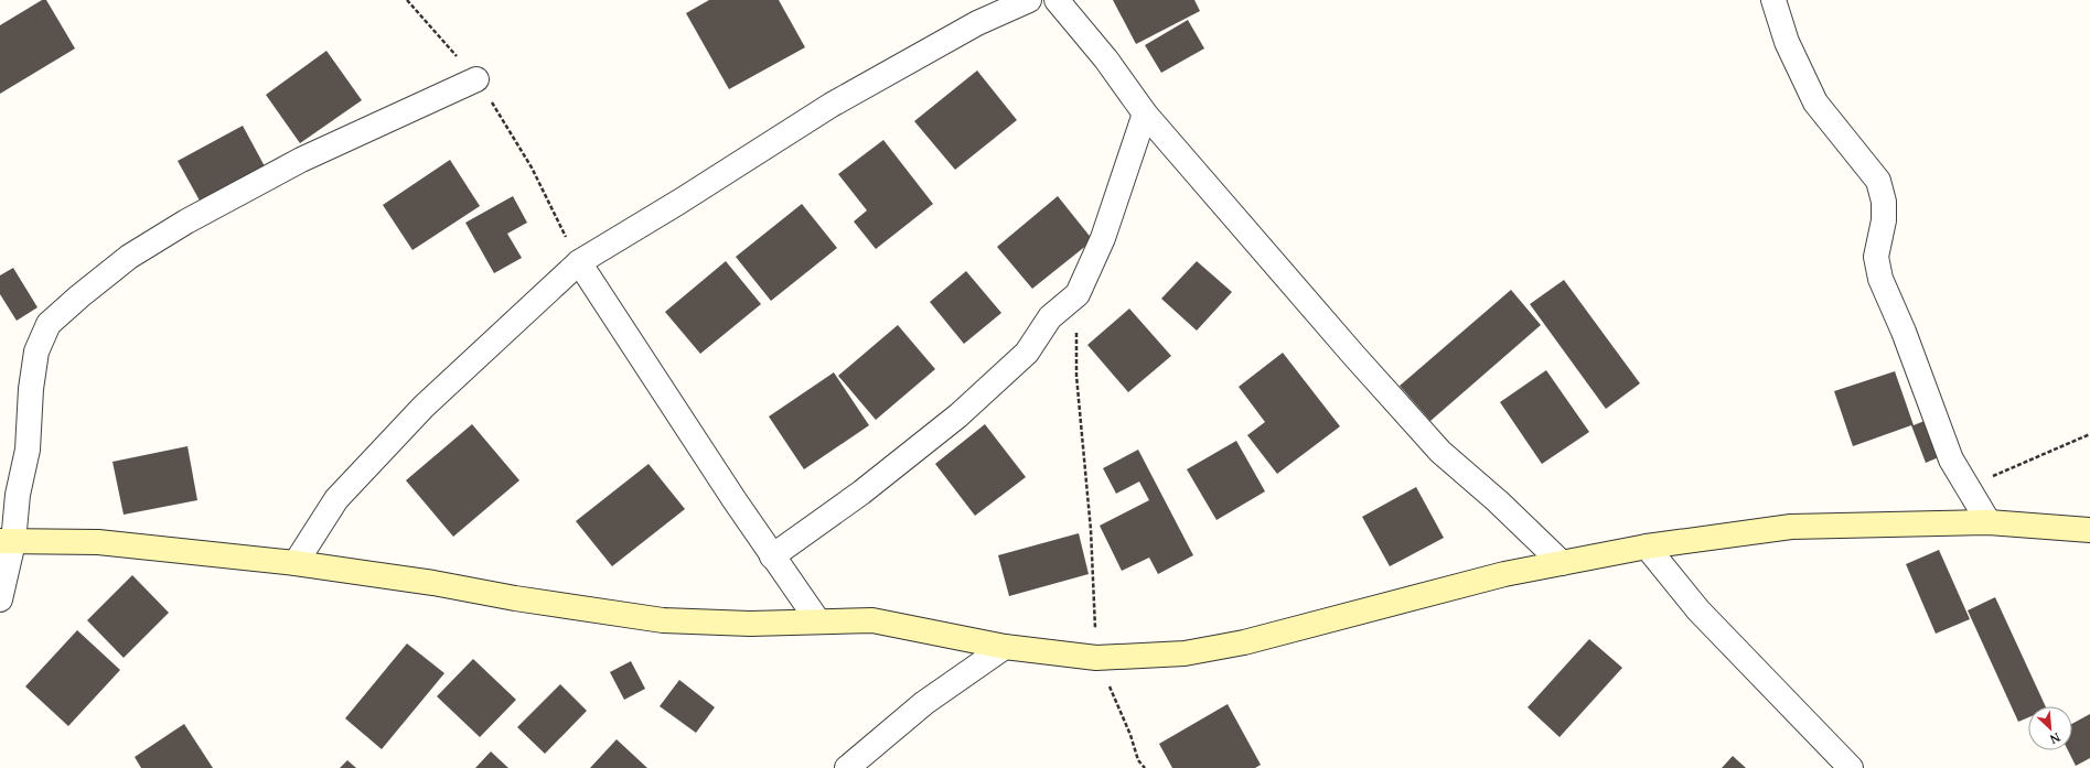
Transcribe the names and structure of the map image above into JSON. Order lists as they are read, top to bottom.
{
  "north": "bottom right"
}
